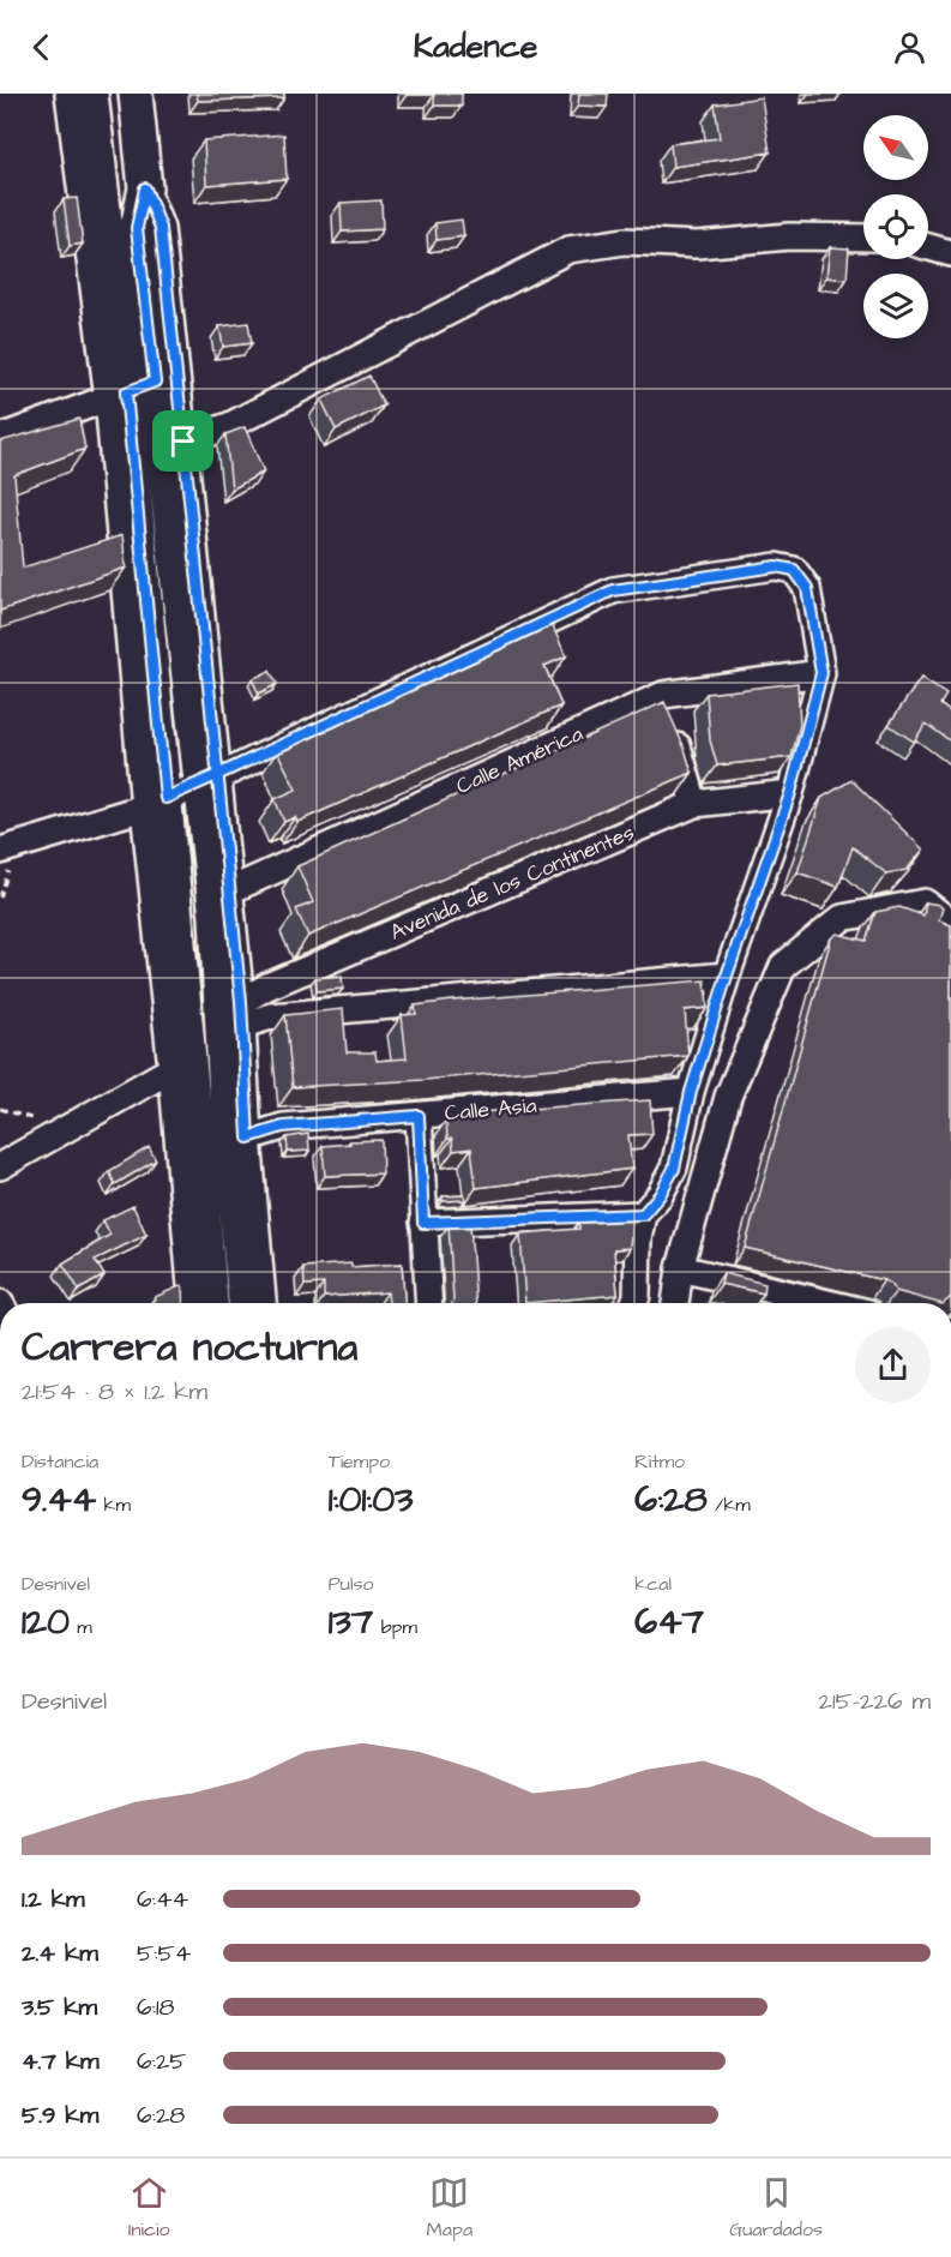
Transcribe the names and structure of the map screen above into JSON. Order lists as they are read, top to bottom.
{
  "streets": {
    "street": ["Calle América", "Avenida de los Continentes", "Calle Asia"]
  },
  "north": "top left",
  "page": {
    "header": "Kadence",
    "heading": ["Carrera nocturna", "21:54 · 8 × 1.2 km"],
    "stats": [
      ["Distancia", "9.44 km"],
      ["Tiempo", "1:01:03"],
      ["Ritmo", "6:28 /km"],
      ["Desnivel", "120 m"],
      ["Pulso", "137 bpm"],
      ["kcal", "647"]
    ],
    "chart": ["Desnivel", "215–226 m"],
    "list": [
      {
        "name": "1.2 km",
        "note": "6:44"
      },
      {
        "name": "2.4 km",
        "note": "5:54"
      },
      {
        "name": "3.5 km",
        "note": "6:18"
      },
      {
        "name": "4.7 km",
        "note": "6:25"
      },
      {
        "name": "5.9 km",
        "note": "6:28"
      }
    ],
    "tabs": ["Inicio", "Mapa", "Guardados"]
  }
}
